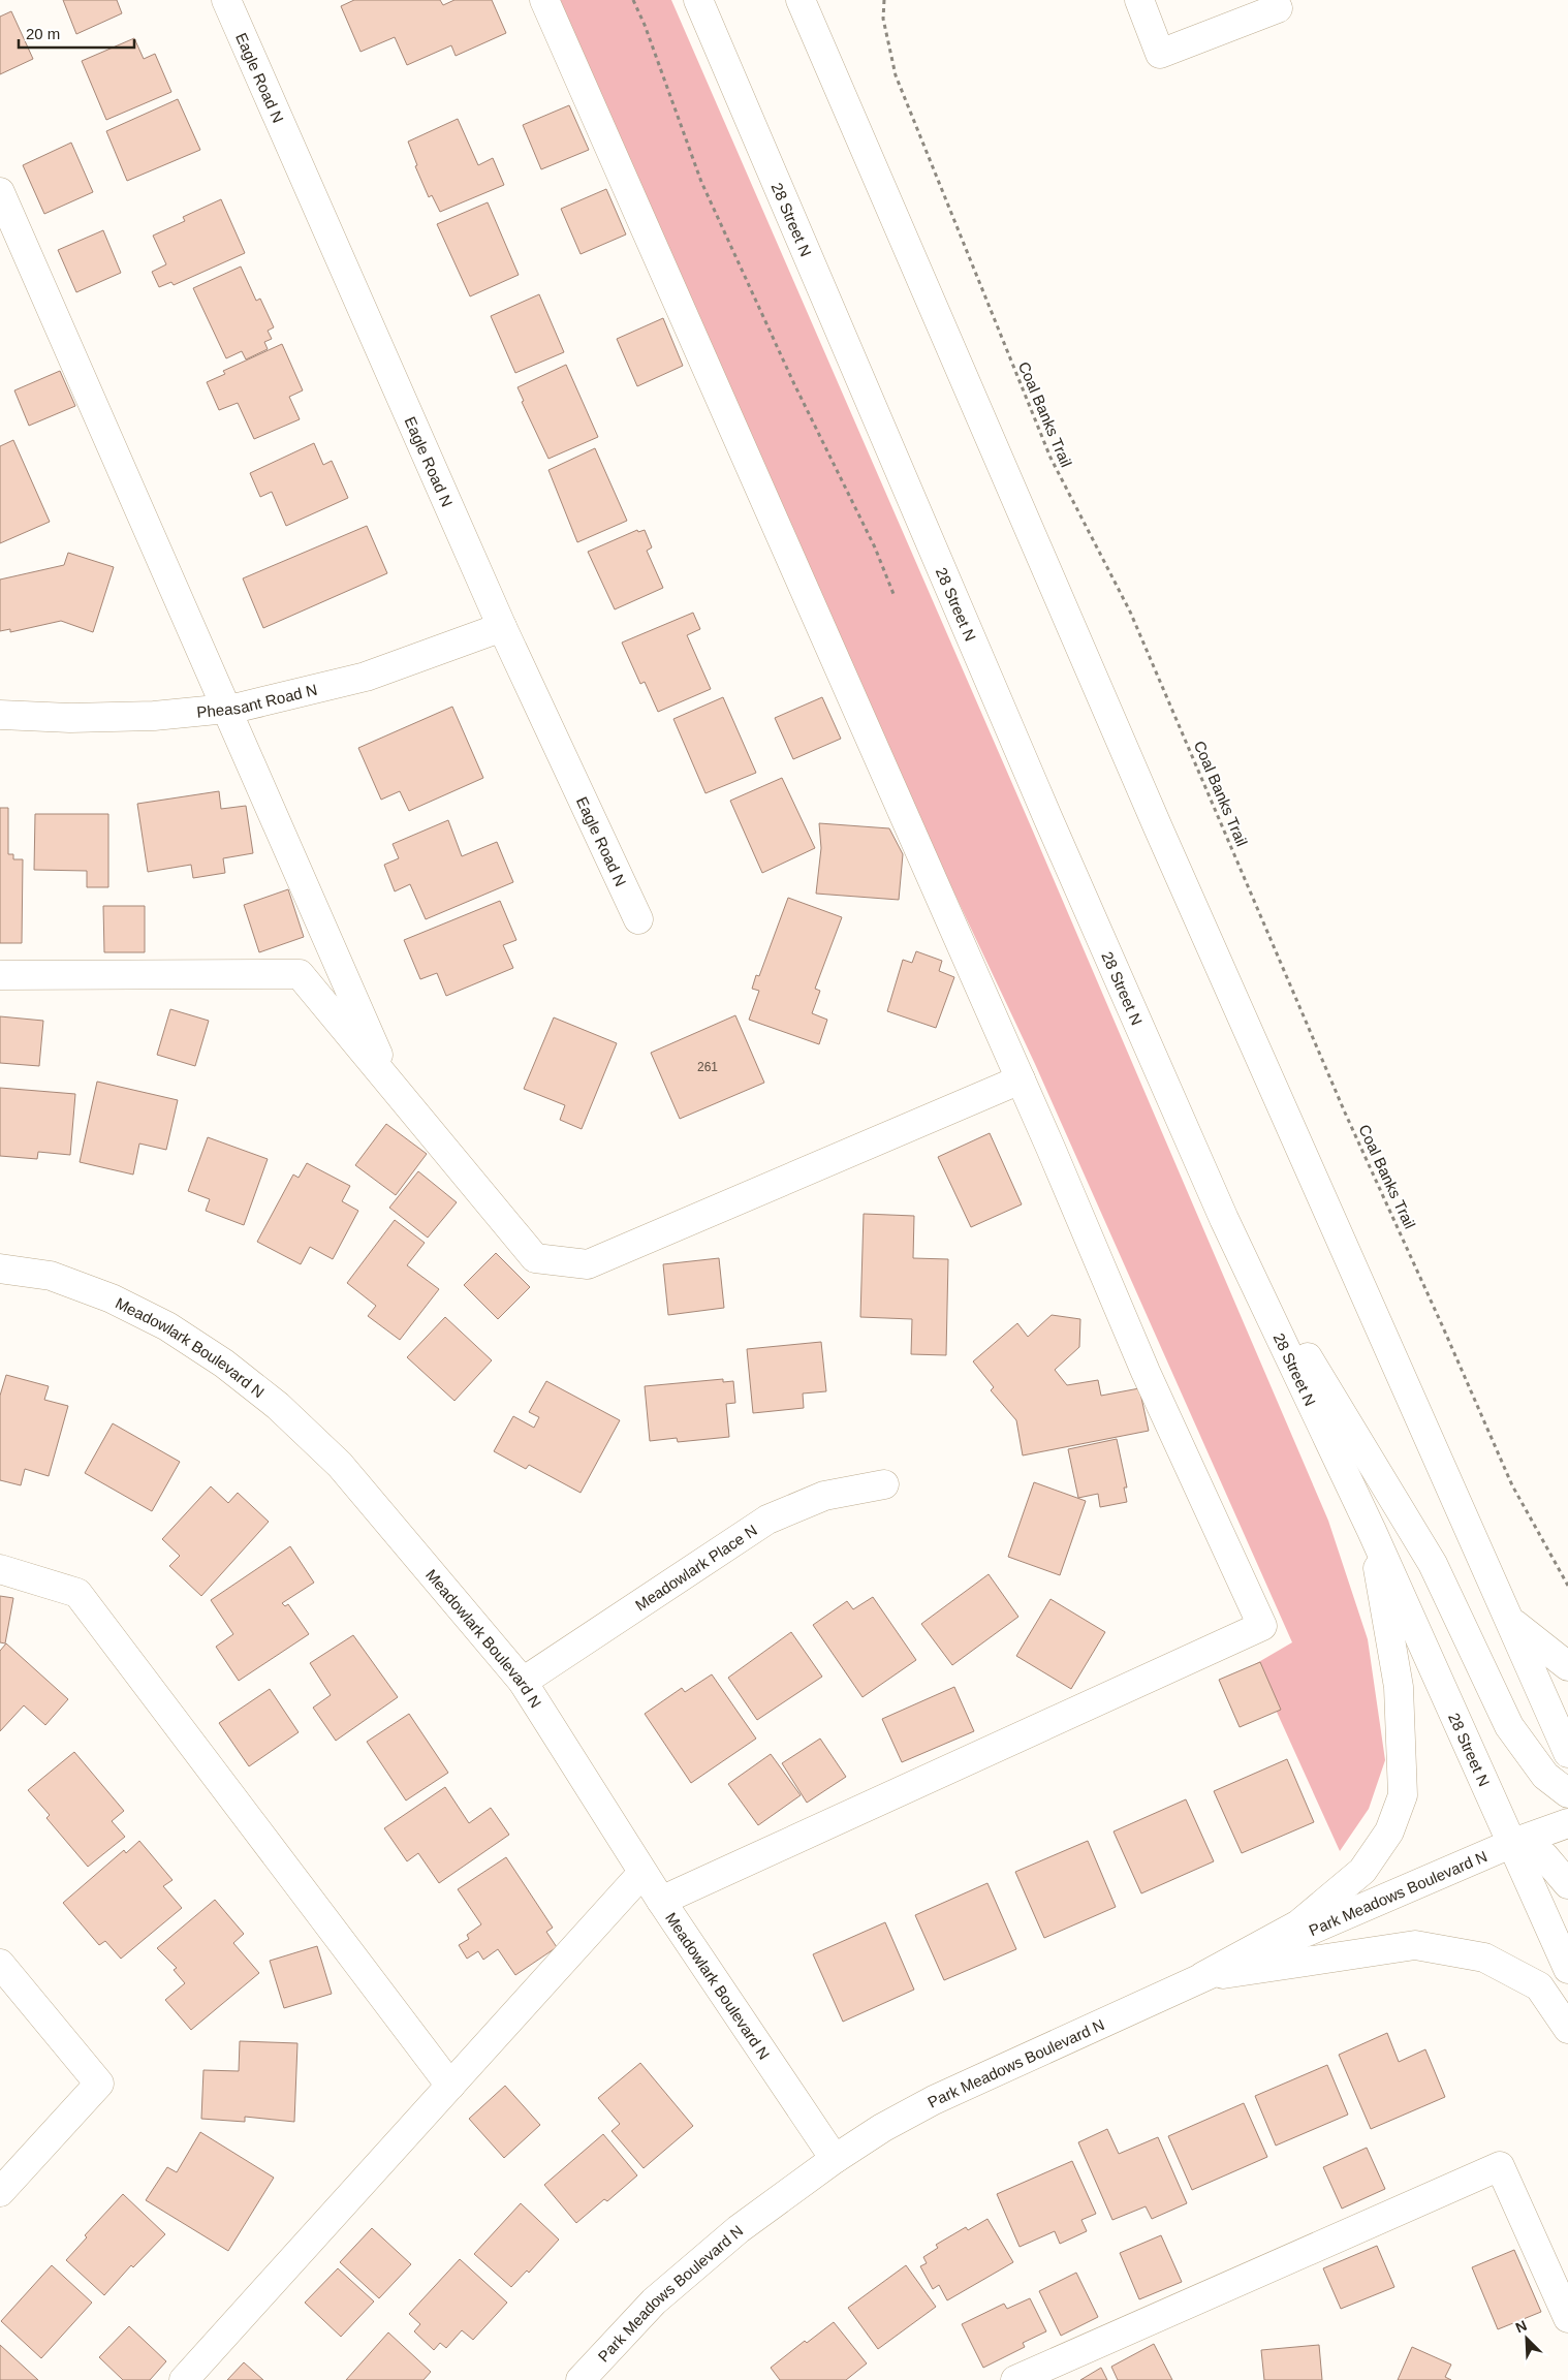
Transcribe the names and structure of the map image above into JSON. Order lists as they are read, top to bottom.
{
  "streets": {
    "main road": [
      "Eagle Road N",
      "28 Street N",
      "Pheasant Road N",
      "Meadowlark Boulevard N",
      "Meadowlark Place N",
      "Park Meadows Boulevard N"
    ],
    "path": ["Coal Banks Trail"]
  },
  "crossings": [
    ["Eagle Road N", "Pheasant Road N"],
    ["28 Street N", "Park Meadows Boulevard N"],
    ["Meadowlark Boulevard N", "Meadowlark Place N"],
    ["Meadowlark Boulevard N", "Park Meadows Boulevard N"]
  ],
  "house_numbers": ["261"],
  "scale_bar": "20 m",
  "north": "top left"
}
